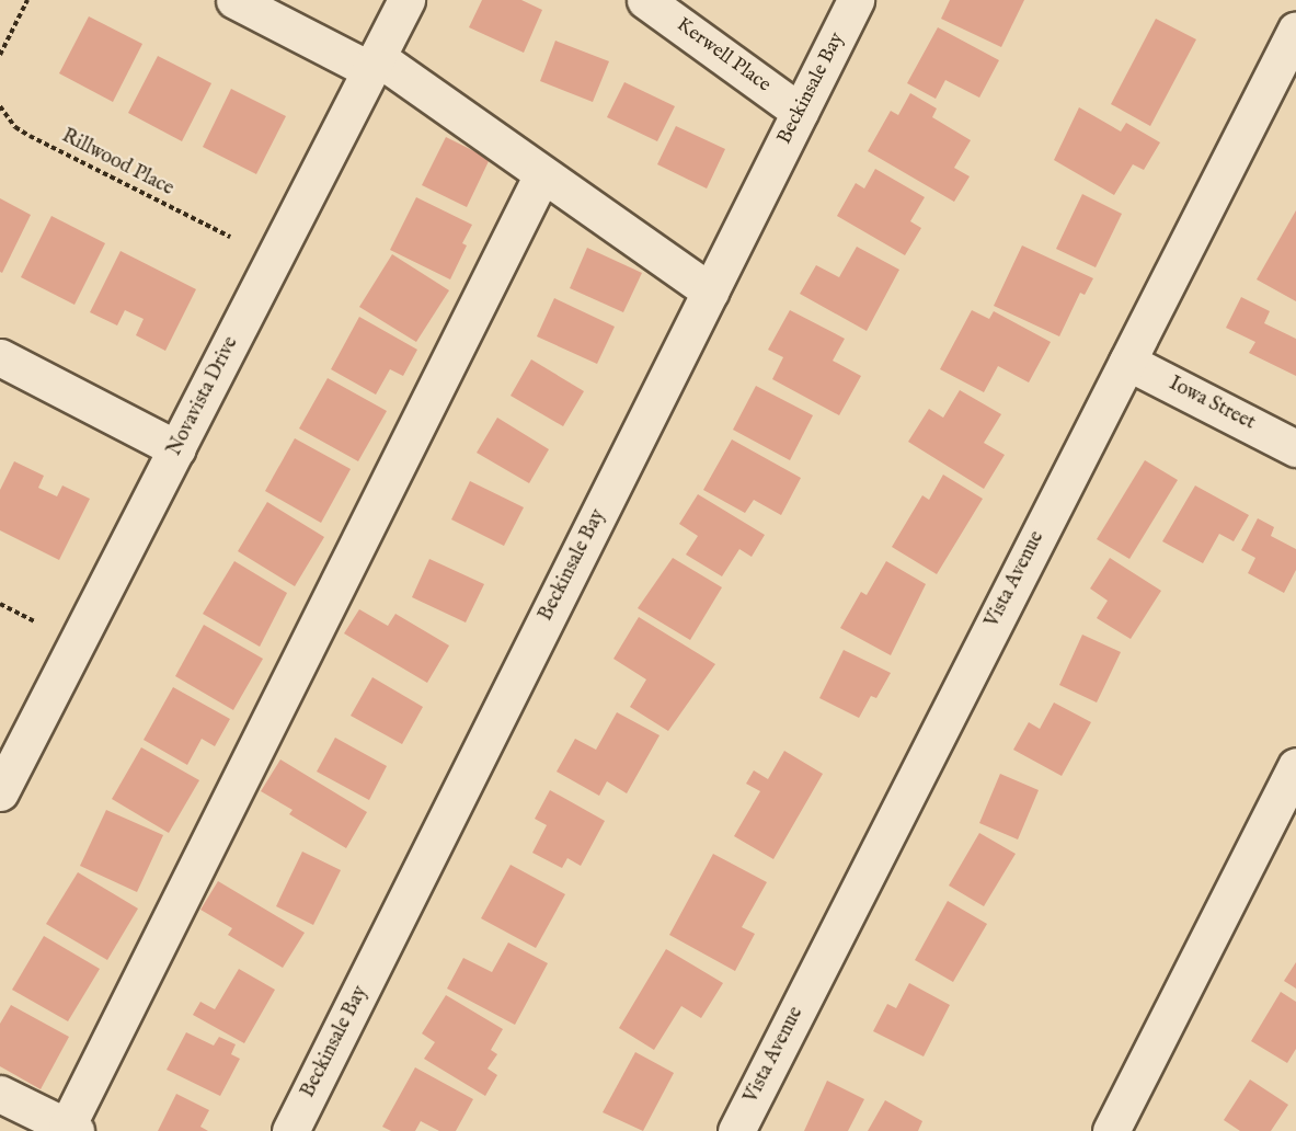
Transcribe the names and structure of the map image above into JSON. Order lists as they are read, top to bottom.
{
  "streets": {
    "street": [
      "Kerwell Place",
      "Beckinsale Bay",
      "Novavista Drive",
      "Iowa Street",
      "Vista Avenue"
    ],
    "path": ["Rillwood Place"]
  },
  "crossings": [
    ["Kerwell Place", "Beckinsale Bay"],
    ["Iowa Street", "Vista Avenue"]
  ]
}
